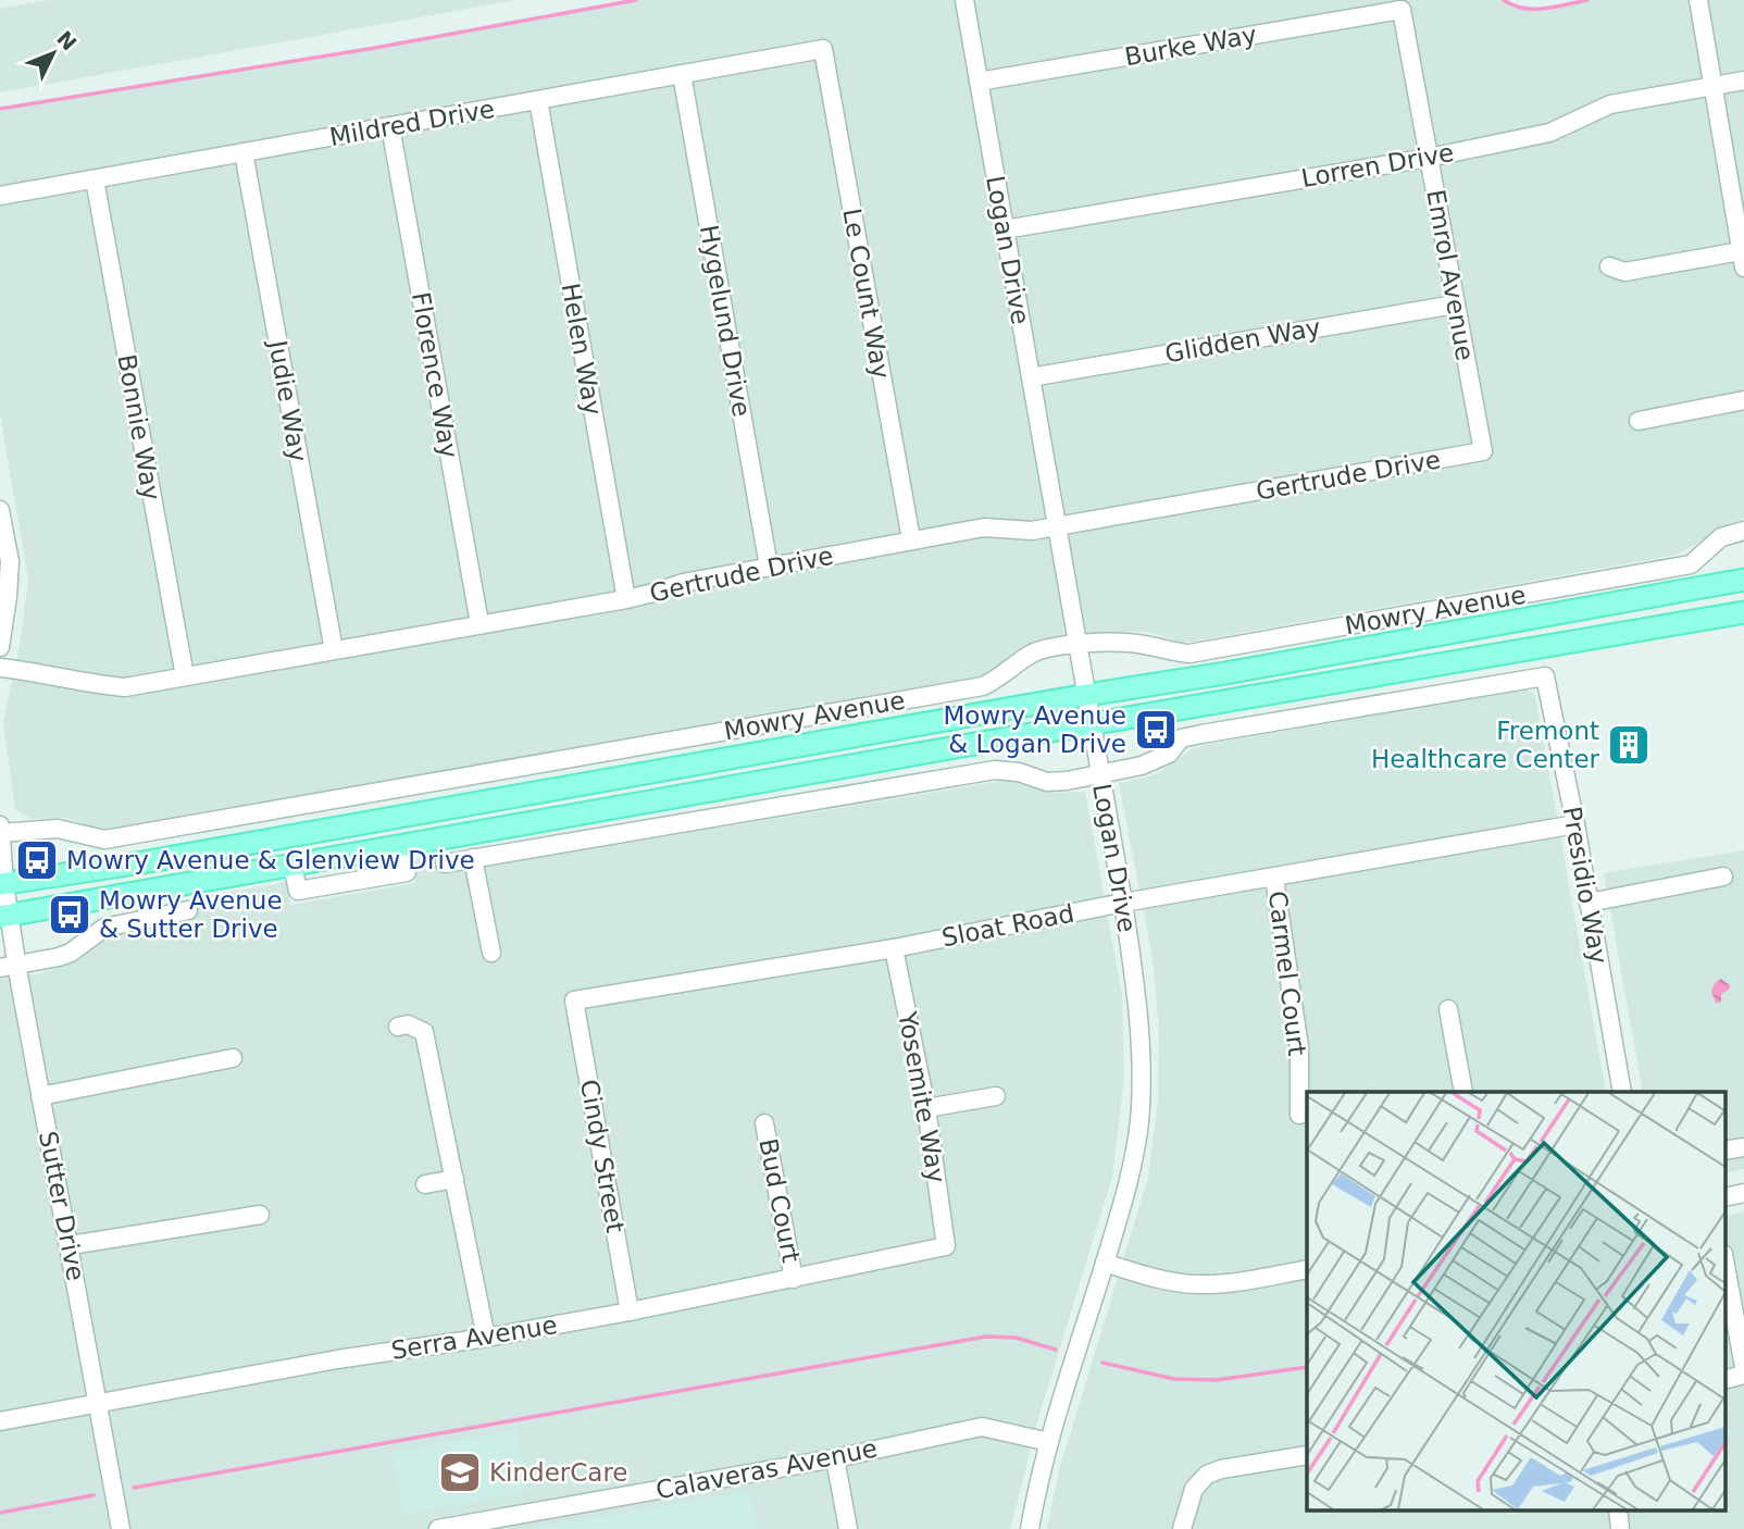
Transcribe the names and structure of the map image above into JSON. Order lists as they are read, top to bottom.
{
  "streets": {
    "main road": ["Mowry Avenue"],
    "street": [
      "Burke Way",
      "Mildred Drive",
      "Lorren Drive",
      "Logan Drive",
      "Emrol Avenue",
      "Le Count Way",
      "Hygelund Drive",
      "Glidden Way",
      "Helen Way",
      "Florence Way",
      "Judie Way",
      "Bonnie Way",
      "Gertrude Drive",
      "Presidio Way",
      "Sloat Road",
      "Carmel Court",
      "Yosemite Way",
      "Cindy Street",
      "Bud Court",
      "Sutter Drive",
      "Serra Avenue",
      "Calaveras Avenue"
    ]
  },
  "crossings": [
    ["Burke Way", "Logan Drive"],
    ["Burke Way", "Emrol Avenue"],
    ["Mildred Drive", "Le Count Way"],
    ["Mildred Drive", "Hygelund Drive"],
    ["Mildred Drive", "Helen Way"],
    ["Mildred Drive", "Florence Way"],
    ["Mildred Drive", "Judie Way"],
    ["Mildred Drive", "Bonnie Way"],
    ["Lorren Drive", "Logan Drive"],
    ["Lorren Drive", "Emrol Avenue"],
    ["Logan Drive", "Glidden Way"],
    ["Logan Drive", "Gertrude Drive"],
    ["Logan Drive", "Mowry Avenue"],
    ["Logan Drive", "Presidio Way"],
    ["Logan Drive", "Sloat Road"],
    ["Logan Drive", "Calaveras Avenue"],
    ["Emrol Avenue", "Glidden Way"],
    ["Emrol Avenue", "Gertrude Drive"],
    ["Le Count Way", "Gertrude Drive"],
    ["Hygelund Drive", "Gertrude Drive"],
    ["Helen Way", "Gertrude Drive"],
    ["Florence Way", "Gertrude Drive"],
    ["Judie Way", "Gertrude Drive"],
    ["Bonnie Way", "Gertrude Drive"],
    ["Mowry Avenue", "Sutter Drive"],
    ["Presidio Way", "Sloat Road"],
    ["Sloat Road", "Carmel Court"],
    ["Sloat Road", "Yosemite Way"],
    ["Sloat Road", "Cindy Street"],
    ["Yosemite Way", "Serra Avenue"],
    ["Cindy Street", "Serra Avenue"],
    ["Bud Court", "Serra Avenue"],
    ["Sutter Drive", "Serra Avenue"]
  ],
  "places": {
    "bus stop": ["Mowry Avenue & Logan Drive", "Mowry Avenue & Glenview Drive", "Mowry Avenue & Sutter Drive"],
    "building": ["Fremont Healthcare Center"],
    "school or university": ["KinderCare"]
  },
  "north": "top right"
}
